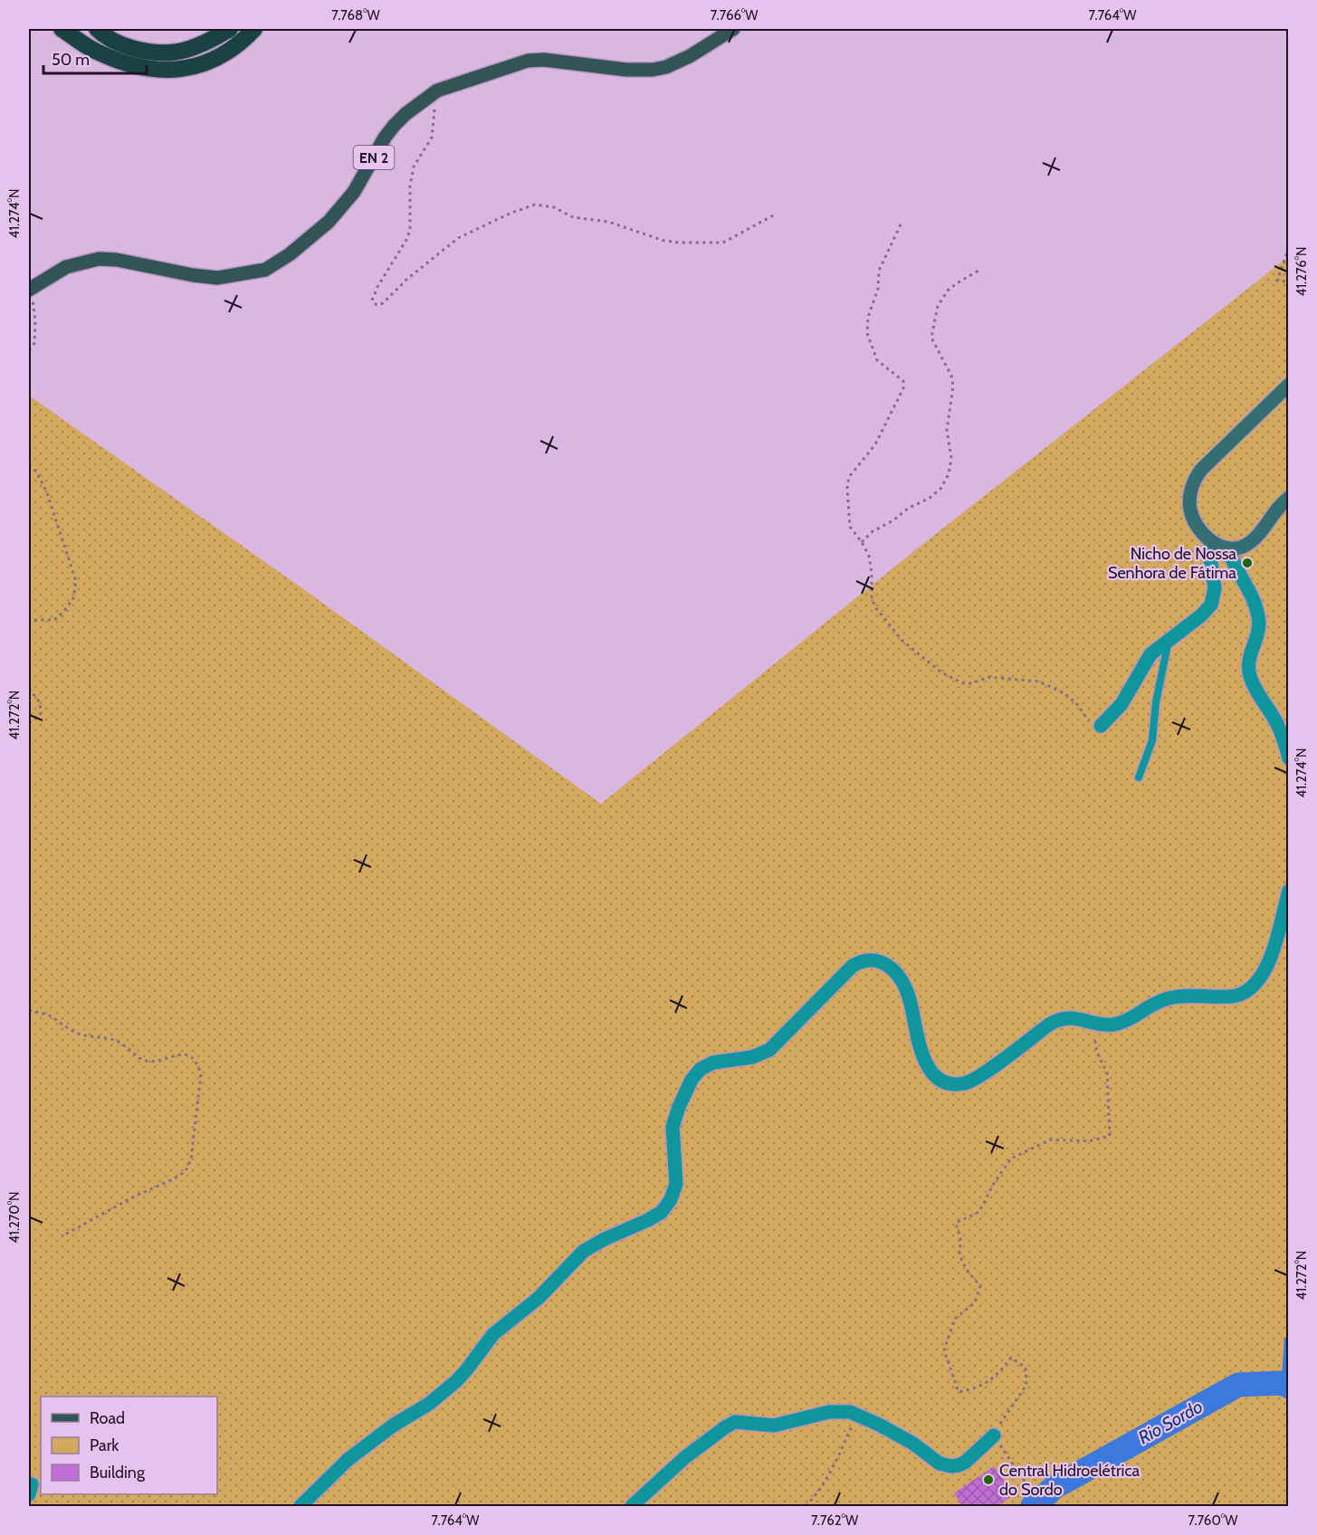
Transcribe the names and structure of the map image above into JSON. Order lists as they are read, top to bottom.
{
  "streets": {
    "main road": ["EN 2"]
  },
  "water": ["Rio Sordo"],
  "places": ["Nicho de Nossa Senhora de Fátima", "Central Hidroelétrica do Sordo"],
  "legend": ["Road", "Park", "Building"],
  "scale_bar": "50 m",
  "coordinates": [
    "7.768°W",
    "7.766°W",
    "7.764°W",
    "41.274°N",
    "41.276°N",
    "41.272°N",
    "41.270°N",
    "7.762°W",
    "7.760°W"
  ]
}
